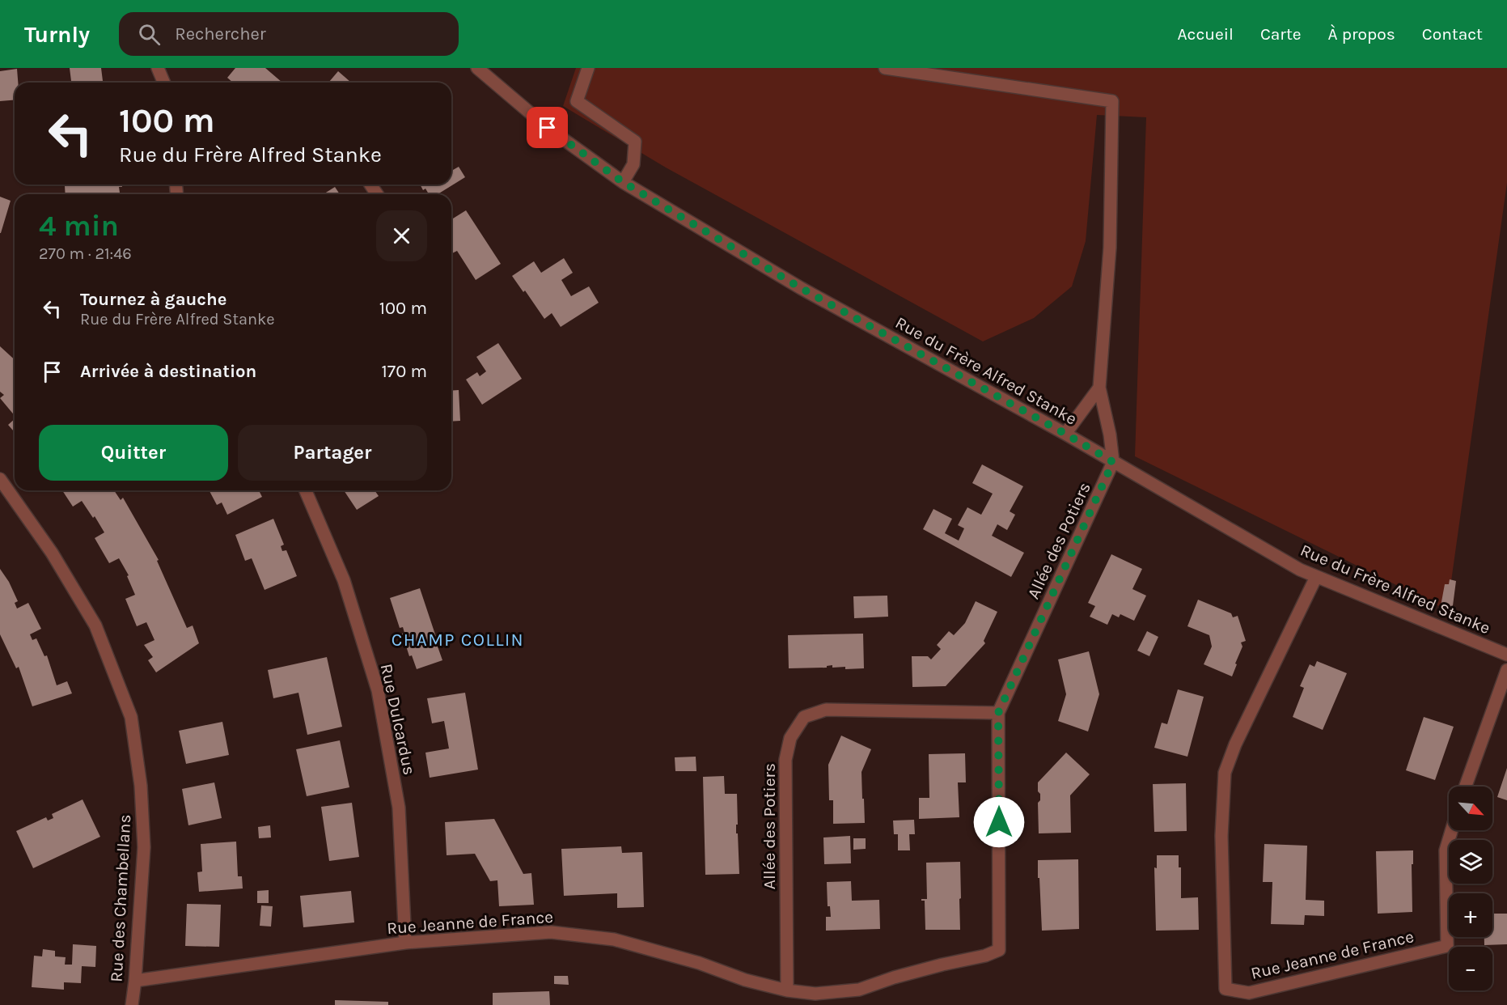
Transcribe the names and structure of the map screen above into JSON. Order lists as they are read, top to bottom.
{
  "streets": {
    "street": [
      "Rue du Frère Alfred Stanke",
      "Allée des Potiers",
      "Rue Dulcardus",
      "Rue des Chambellans",
      "Rue Jeanne de France"
    ]
  },
  "crossings": [
    ["Rue du Frère Alfred Stanke", "Allée des Potiers"],
    ["Rue du Frère Alfred Stanke", "Rue Jeanne de France"],
    ["Allée des Potiers", "Rue Jeanne de France"],
    ["Rue Dulcardus", "Rue Jeanne de France"],
    ["Rue des Chambellans", "Rue Jeanne de France"]
  ],
  "districts": ["CHAMP COLLIN"],
  "north": "bottom right",
  "page": {
    "header": "Turnly",
    "search": "Rechercher",
    "nav": [
      "Accueil",
      "Carte",
      "À propos",
      "Contact"
    ],
    "turn": ["100 m", "Rue du Frère Alfred Stanke"],
    "heading": ["4 min", "270 m · 21:46"],
    "list": [
      {
        "name": "Tournez à gauche",
        "note": "Rue du Frère Alfred Stanke",
        "value": "100 m"
      },
      {
        "name": "Arrivée à destination",
        "value": "170 m"
      }
    ],
    "buttons": ["Quitter", "Partager"],
    "map_buttons": ["+", "−"]
  }
}
